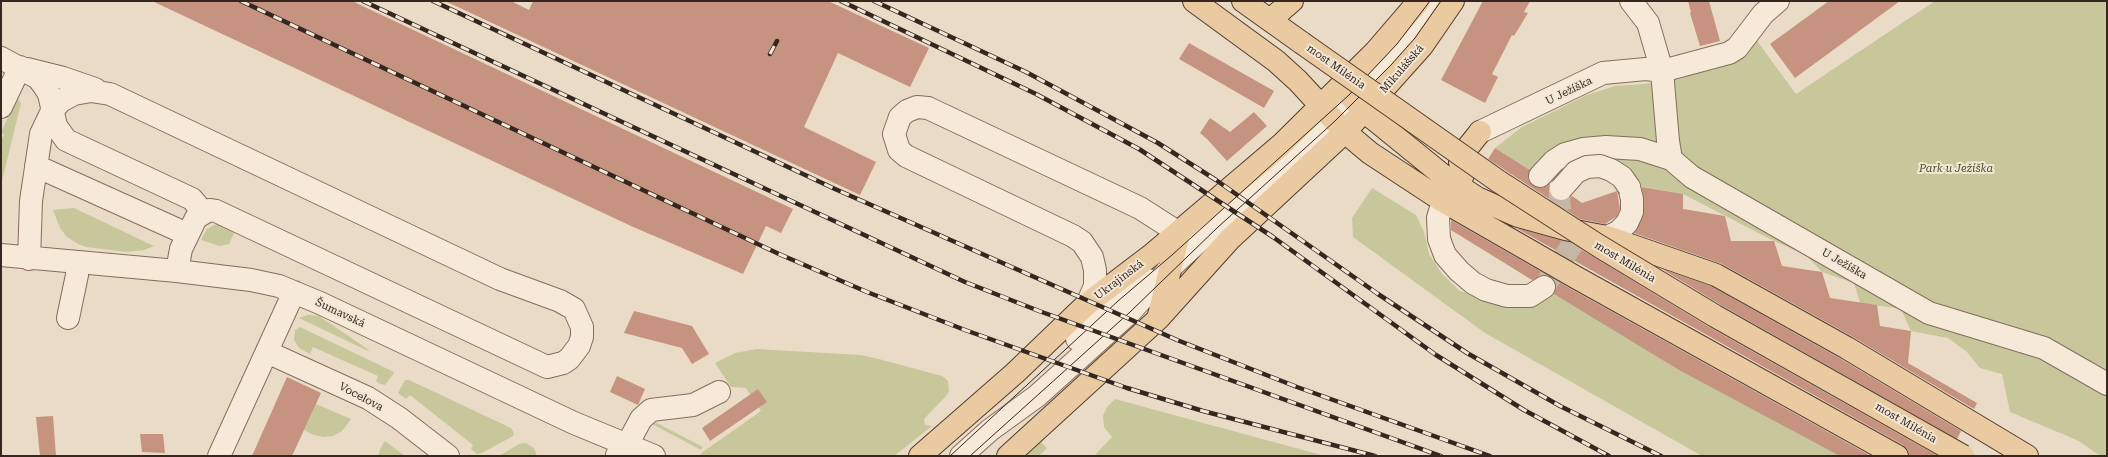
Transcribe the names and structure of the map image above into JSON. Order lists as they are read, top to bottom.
{
  "streets": {
    "main road": ["most Milénia", "Mikulášská", "Ukrajinská"],
    "street": ["U Ježíška", "Šumavská", "Vocelova"]
  },
  "crossings": [
    ["Mikulášská", "Ukrajinská"]
  ],
  "parks": ["Park u Ježíška"]
}
